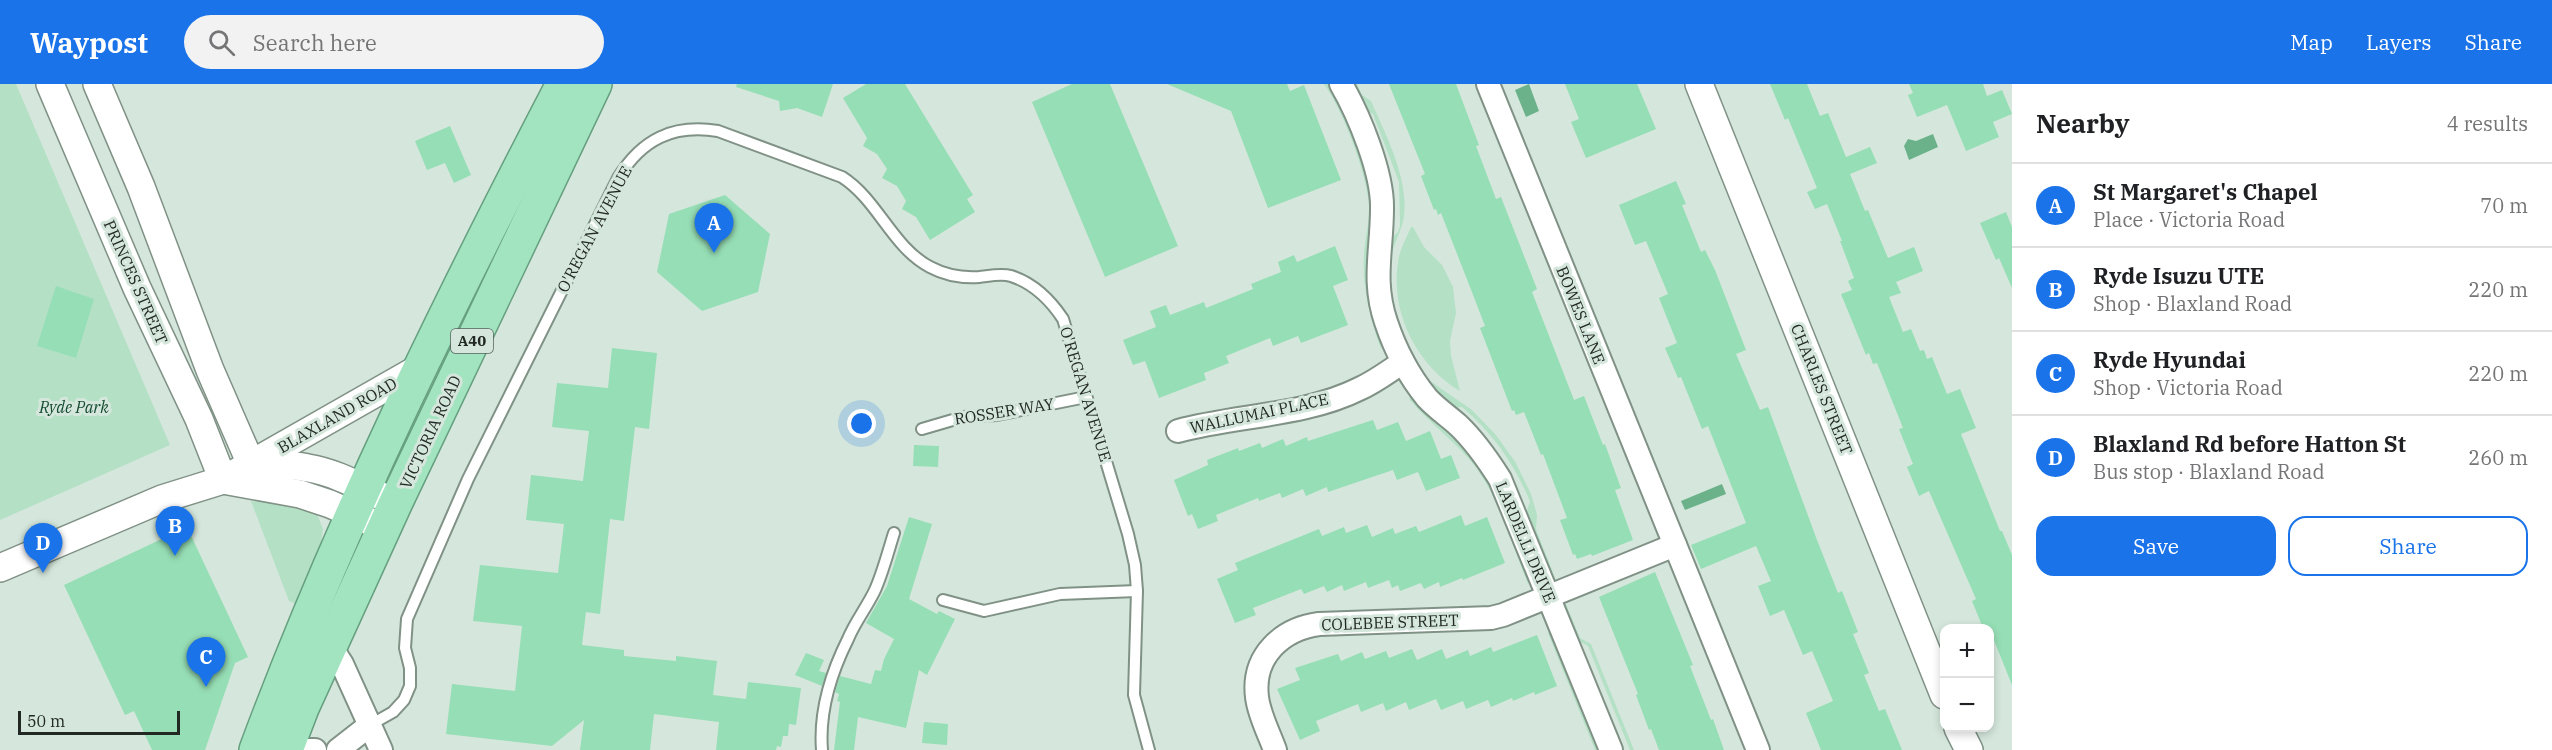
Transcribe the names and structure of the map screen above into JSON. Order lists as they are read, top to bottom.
{
  "streets": {
    "highway": ["A40", "VICTORIA ROAD"],
    "street": [
      "O'REGAN AVENUE",
      "PRINCES STREET",
      "BOWES LANE",
      "CHARLES STREET",
      "WALLUMAI PLACE",
      "BLAXLAND ROAD",
      "LARDELLI DRIVE",
      "COLEBEE STREET"
    ],
    "lane": ["ROSSER WAY"]
  },
  "crossings": [
    ["O'REGAN AVENUE", "ROSSER WAY"],
    ["PRINCES STREET", "BLAXLAND ROAD"],
    ["A40", "BLAXLAND ROAD"],
    ["WALLUMAI PLACE", "LARDELLI DRIVE"],
    ["BLAXLAND ROAD", "VICTORIA ROAD"],
    ["LARDELLI DRIVE", "COLEBEE STREET"]
  ],
  "parks": ["Ryde Park"],
  "scale_bar": "50 m",
  "page": {
    "header": "Waypost",
    "search": "Search here",
    "nav": ["Map", "Layers", "Share"],
    "heading": ["Nearby", "4 results"],
    "list": [
      {
        "mark": "A",
        "name": "St Margaret's Chapel",
        "note": "Place · Victoria Road",
        "value": "70 m"
      },
      {
        "mark": "B",
        "name": "Ryde Isuzu UTE",
        "note": "Shop · Blaxland Road",
        "value": "220 m"
      },
      {
        "mark": "C",
        "name": "Ryde Hyundai",
        "note": "Shop · Victoria Road",
        "value": "220 m"
      },
      {
        "mark": "D",
        "name": "Blaxland Rd before Hatton St",
        "note": "Bus stop · Blaxland Road",
        "value": "260 m"
      }
    ],
    "pins": [
      "A",
      "B",
      "D",
      "C"
    ],
    "buttons": ["Save", "Share"],
    "map_buttons": ["+", "−"],
    "scale": "50 m"
  }
}
